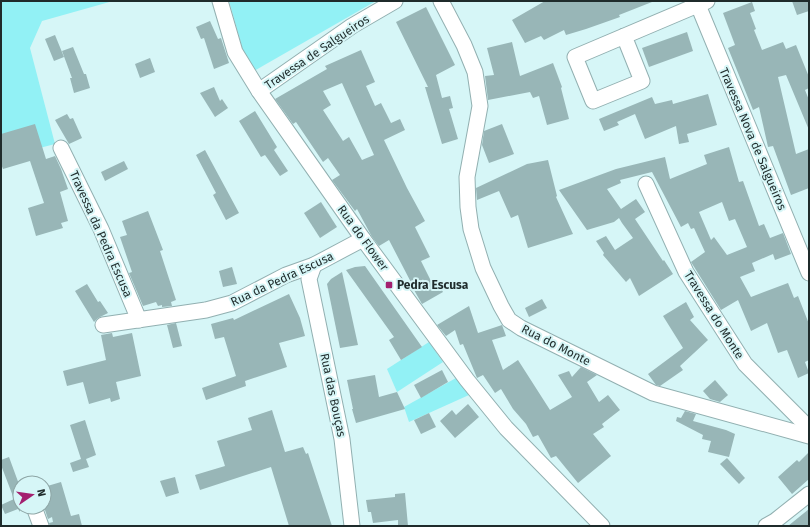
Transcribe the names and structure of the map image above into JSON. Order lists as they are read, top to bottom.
{
  "streets": {
    "street": [
      "Travessa de Salgueiros",
      "Travessa Nova de Salgueiros",
      "Travessa da Pedra Escusa",
      "Rua do Flower",
      "Rua da Pedra Escusa",
      "Travessa do Monte",
      "Rua do Monte",
      "Rua das Bouças"
    ]
  },
  "crossings": [
    ["Travessa de Salgueiros", "Rua do Flower"],
    ["Travessa da Pedra Escusa", "Rua da Pedra Escusa"],
    ["Rua do Flower", "Rua da Pedra Escusa"],
    ["Rua da Pedra Escusa", "Rua das Bouças"]
  ],
  "places": {
    "transit": ["Pedra Escusa"]
  },
  "north": "right"
}
